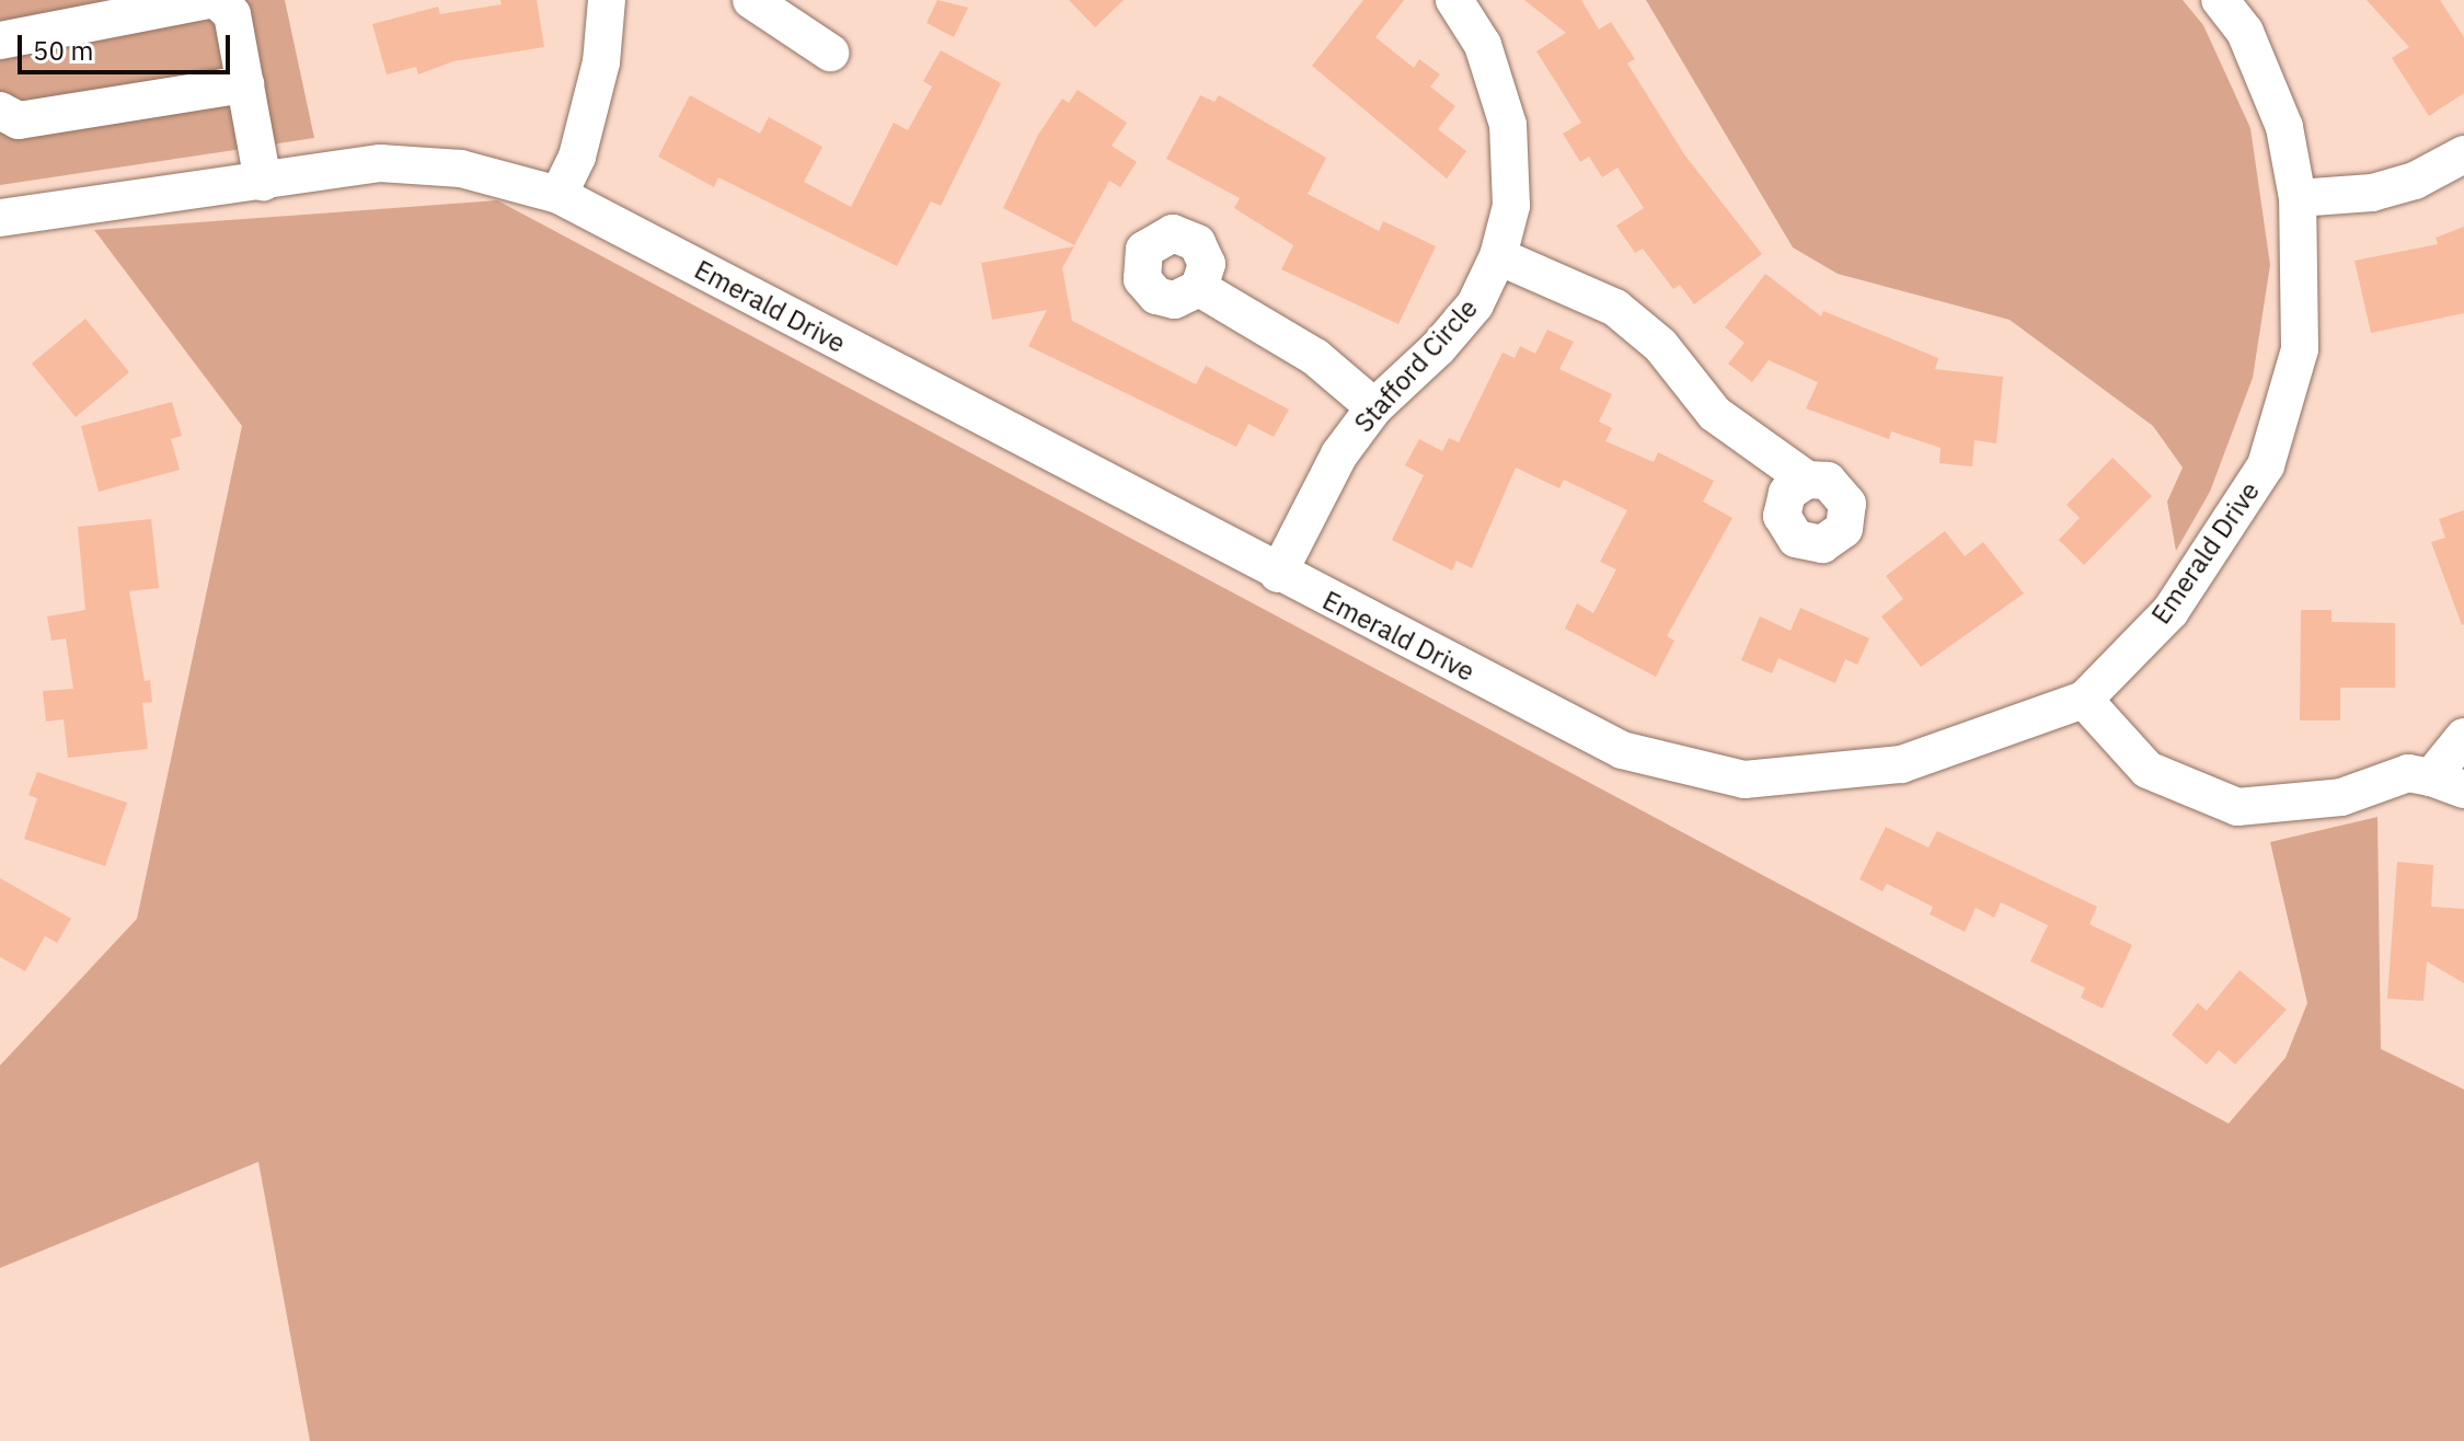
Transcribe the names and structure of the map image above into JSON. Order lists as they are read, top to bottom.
{
  "streets": {
    "street": ["Emerald Drive", "Stafford Circle"]
  },
  "crossings": [
    ["Emerald Drive", "Stafford Circle"]
  ],
  "scale_bar": "50 m"
}
